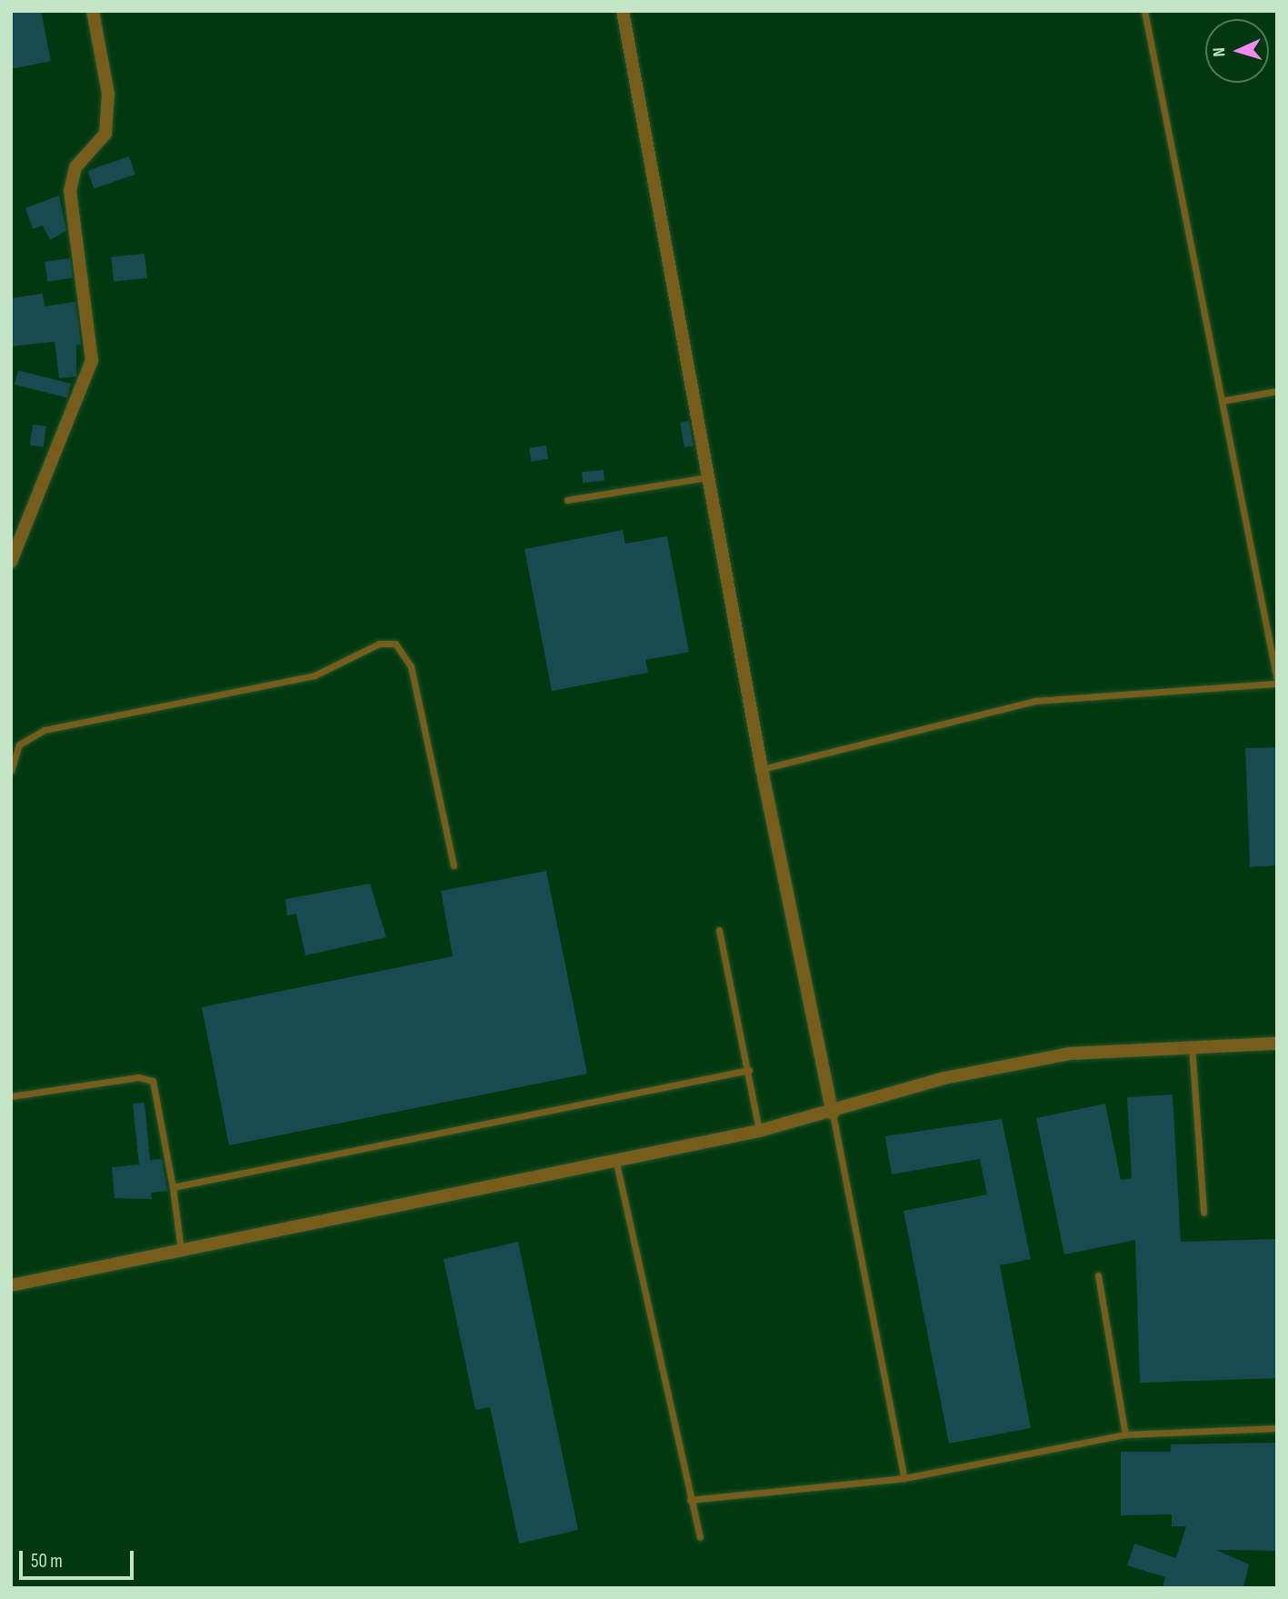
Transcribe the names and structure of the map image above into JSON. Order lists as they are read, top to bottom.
{
  "scale_bar": "50 m",
  "north": "left"
}
